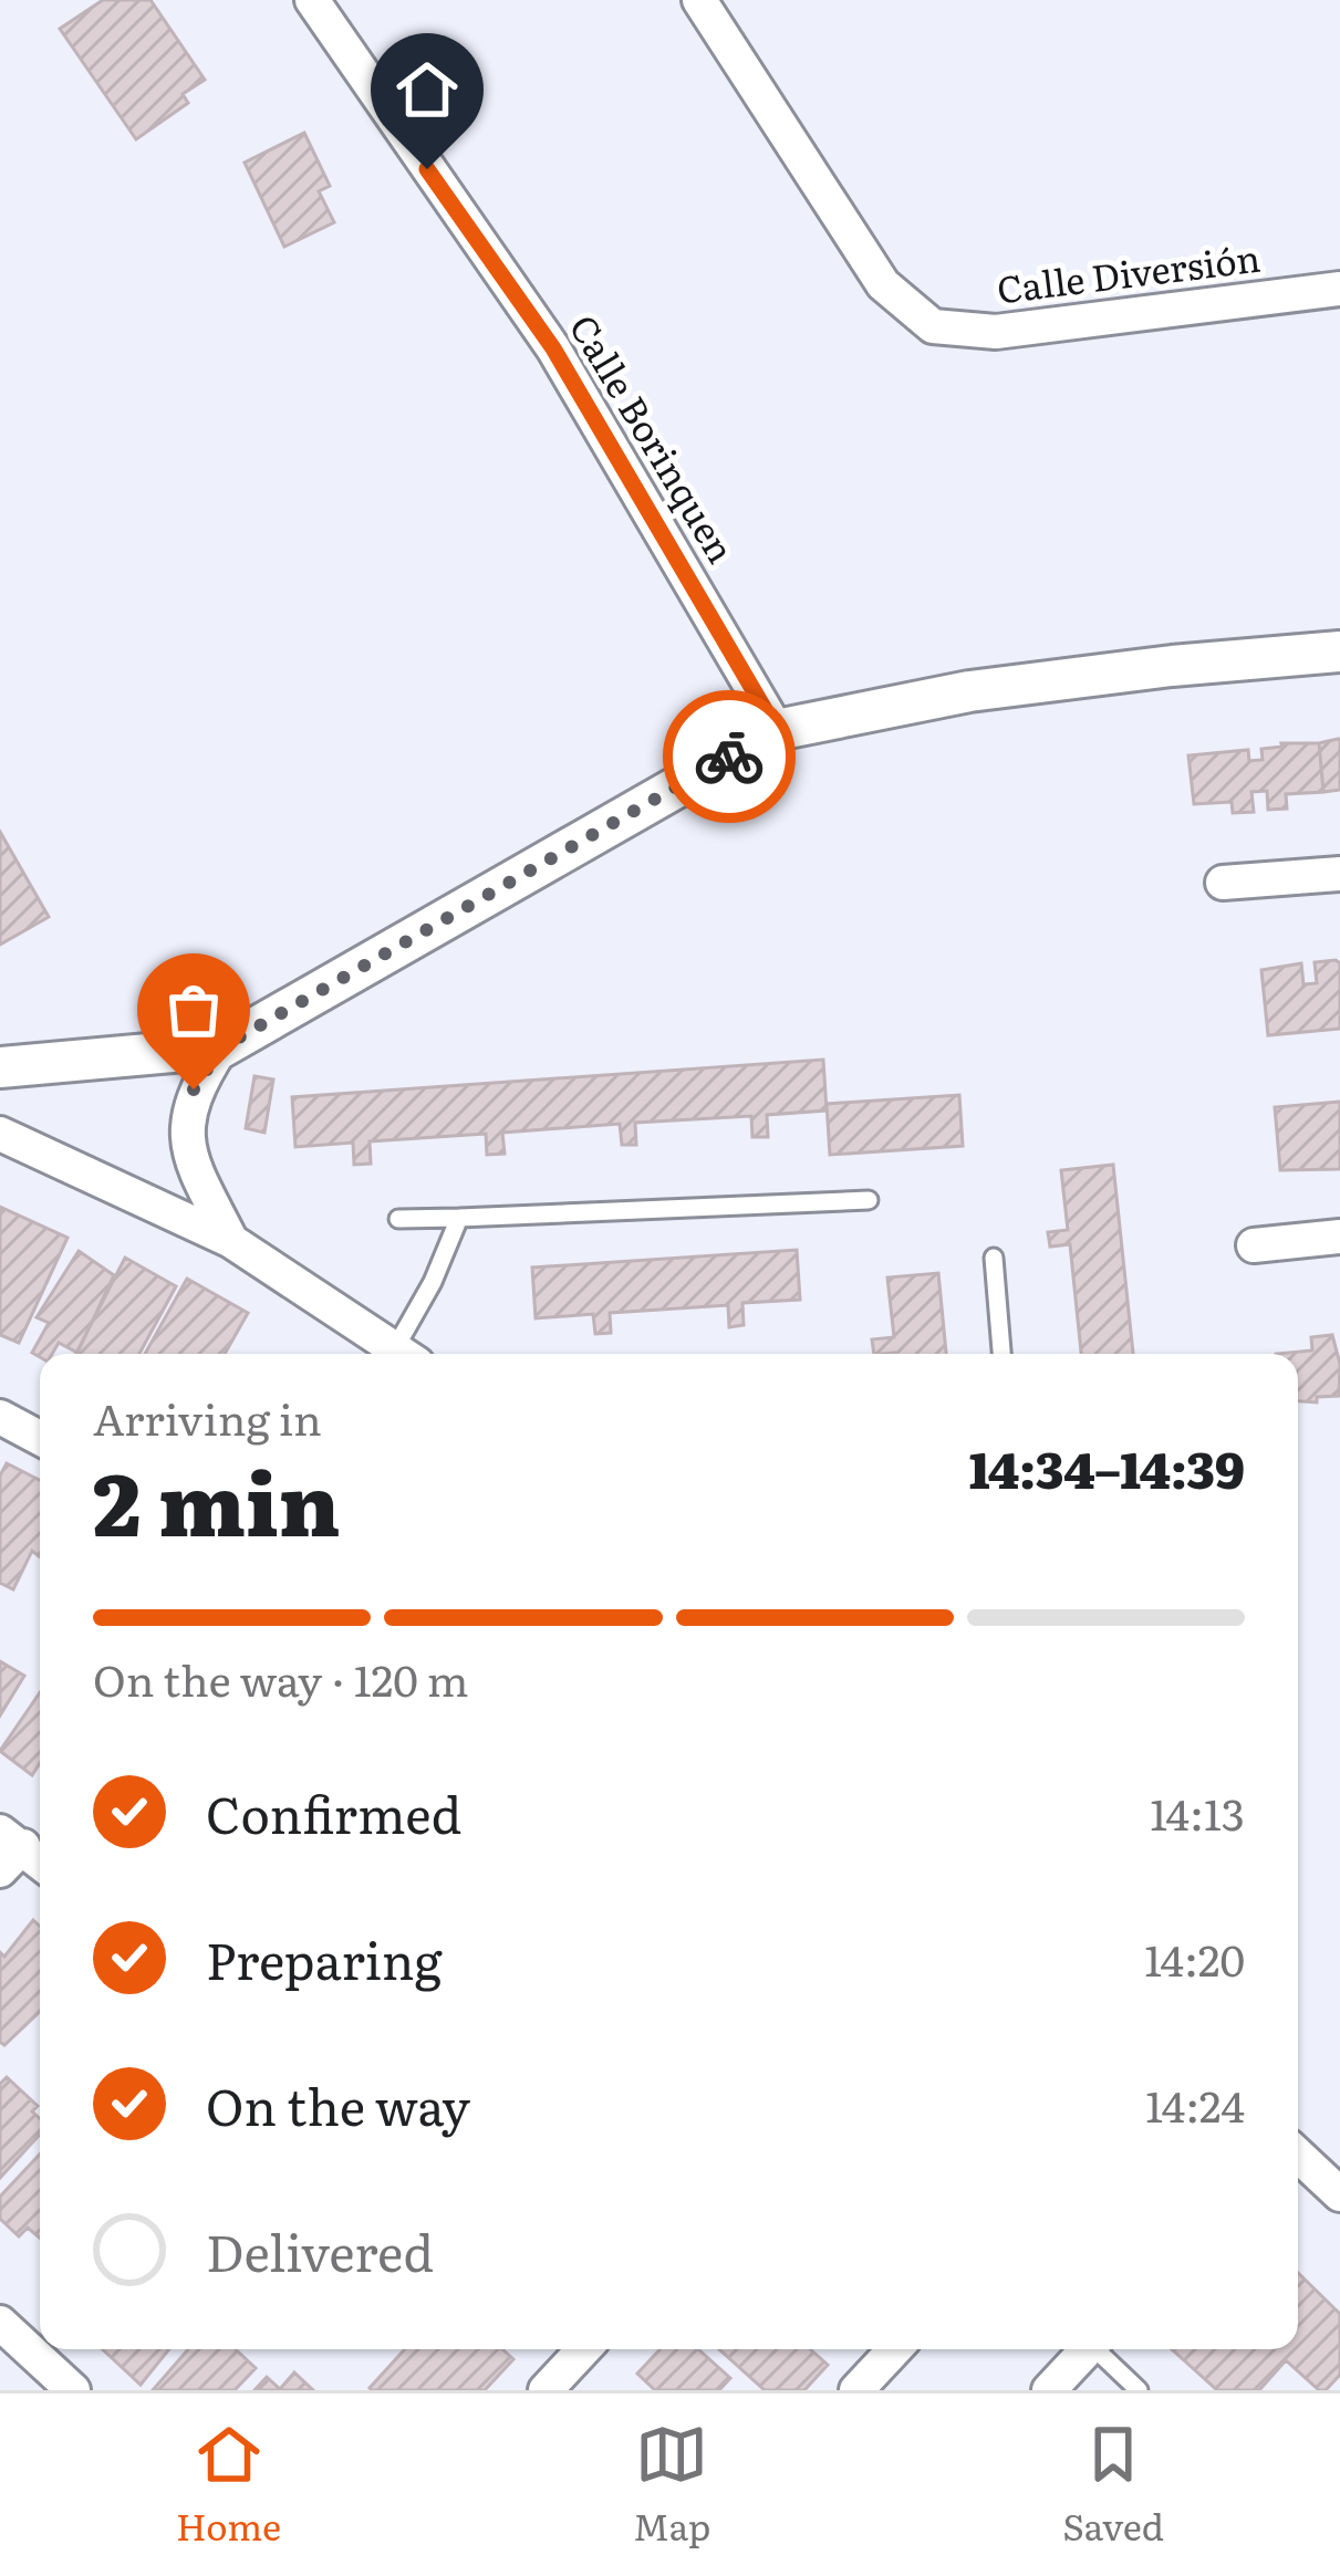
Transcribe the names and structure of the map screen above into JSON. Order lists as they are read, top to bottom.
{
  "streets": {
    "street": ["Calle Diversión", "Calle Borinquen"]
  },
  "page": {
    "heading": ["2 min", "Arriving in", "14:34–14:39"],
    "bar": "On the way · 120 m",
    "list": [
      ["Confirmed", "14:13"],
      ["Preparing", "14:20"],
      ["On the way", "14:24"],
      "Delivered"
    ],
    "tabs": ["Home", "Map", "Saved"]
  }
}
